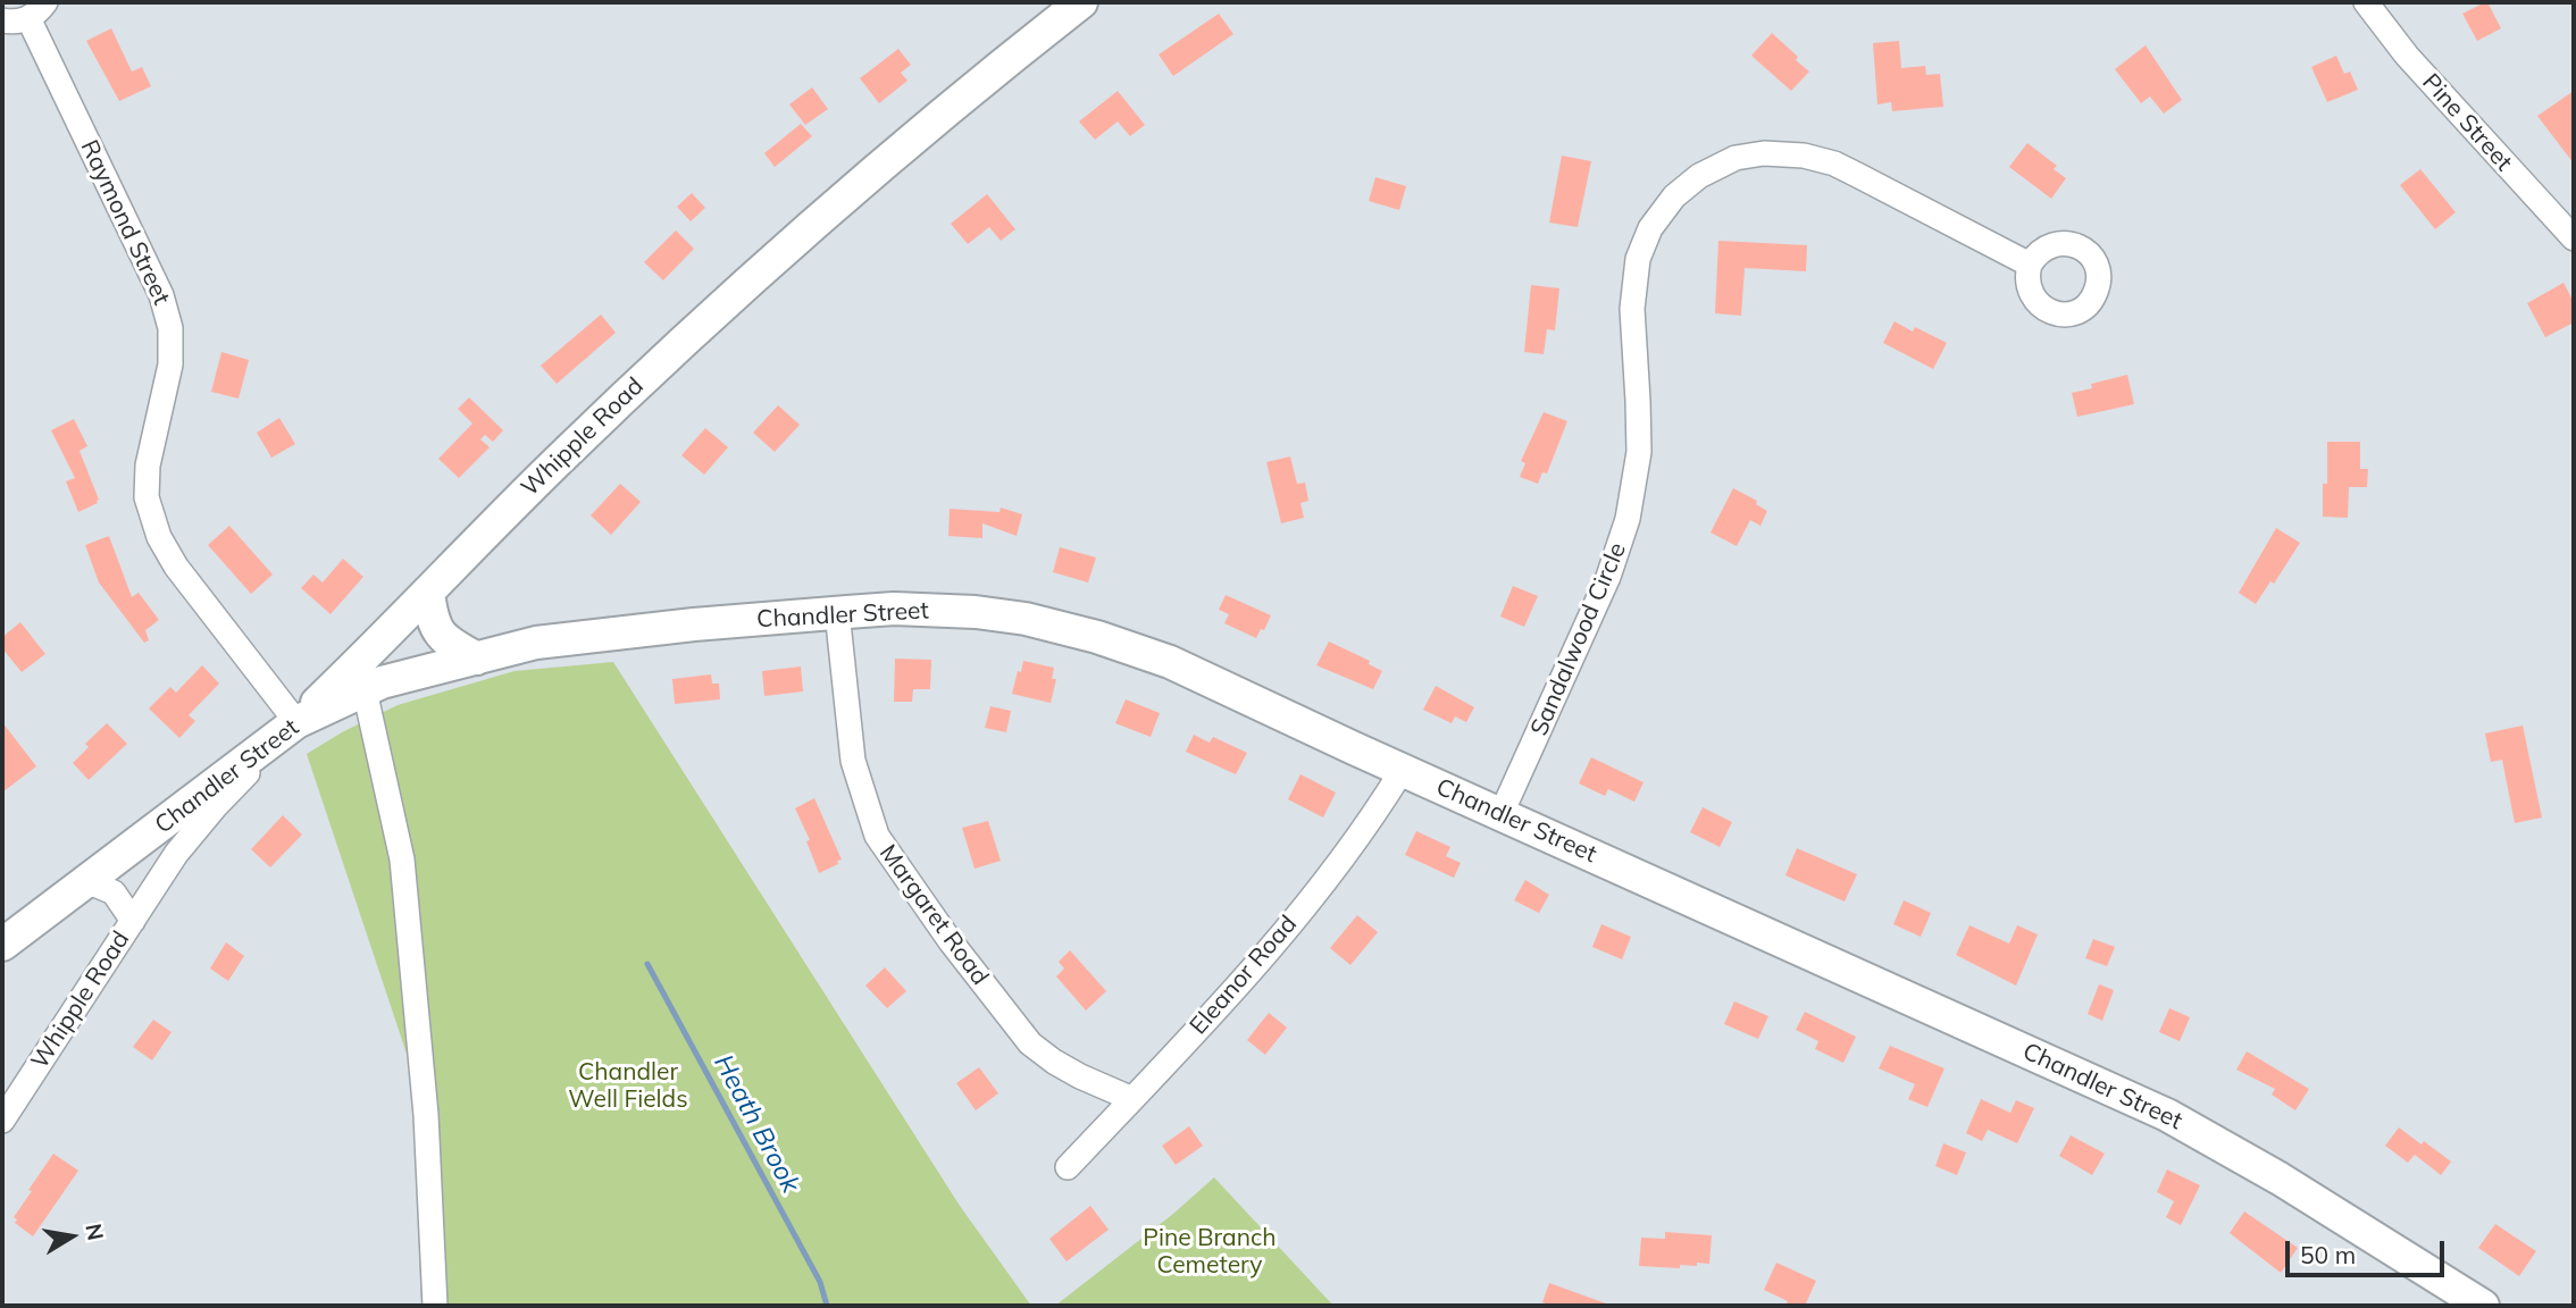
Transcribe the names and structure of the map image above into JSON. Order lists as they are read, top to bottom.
{
  "streets": {
    "main road": ["Whipple Road", "Chandler Street"],
    "street": [
      "Pine Street",
      "Raymond Street",
      "Sandalwood Circle",
      "Margaret Road",
      "Eleanor Road"
    ]
  },
  "crossings": [
    ["Raymond Street", "Whipple Road"],
    ["Raymond Street", "Chandler Street"],
    ["Whipple Road", "Chandler Street"],
    ["Chandler Street", "Sandalwood Circle"],
    ["Chandler Street", "Margaret Road"],
    ["Chandler Street", "Eleanor Road"],
    ["Margaret Road", "Eleanor Road"]
  ],
  "water": ["Heath Brook"],
  "parks": ["Chandler Well Fields", "Pine Branch Cemetery"],
  "scale_bar": "50 m",
  "north": "right"
}
